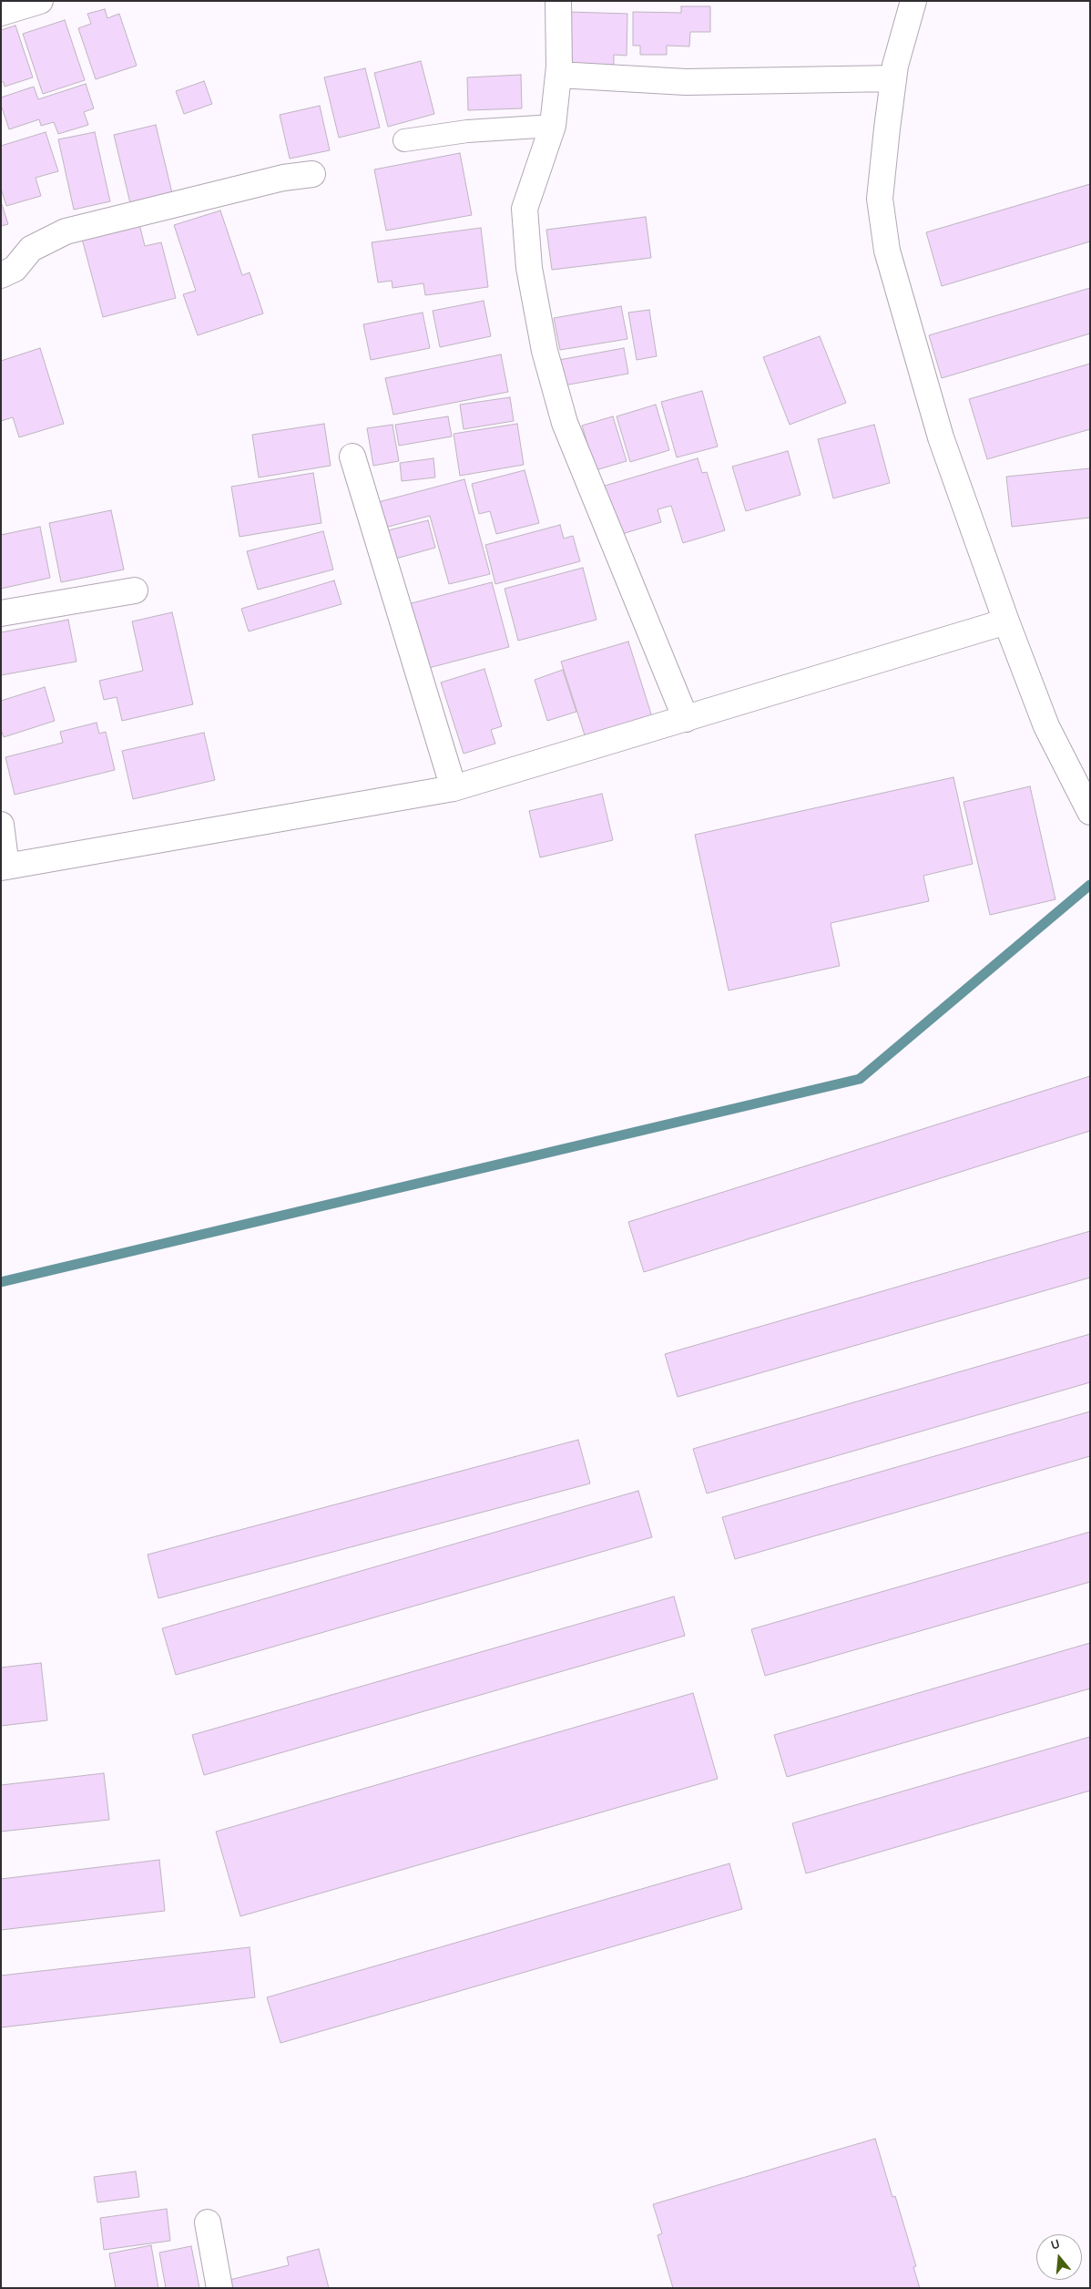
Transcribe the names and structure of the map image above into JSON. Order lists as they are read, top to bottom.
{
  "north": "top"
}
